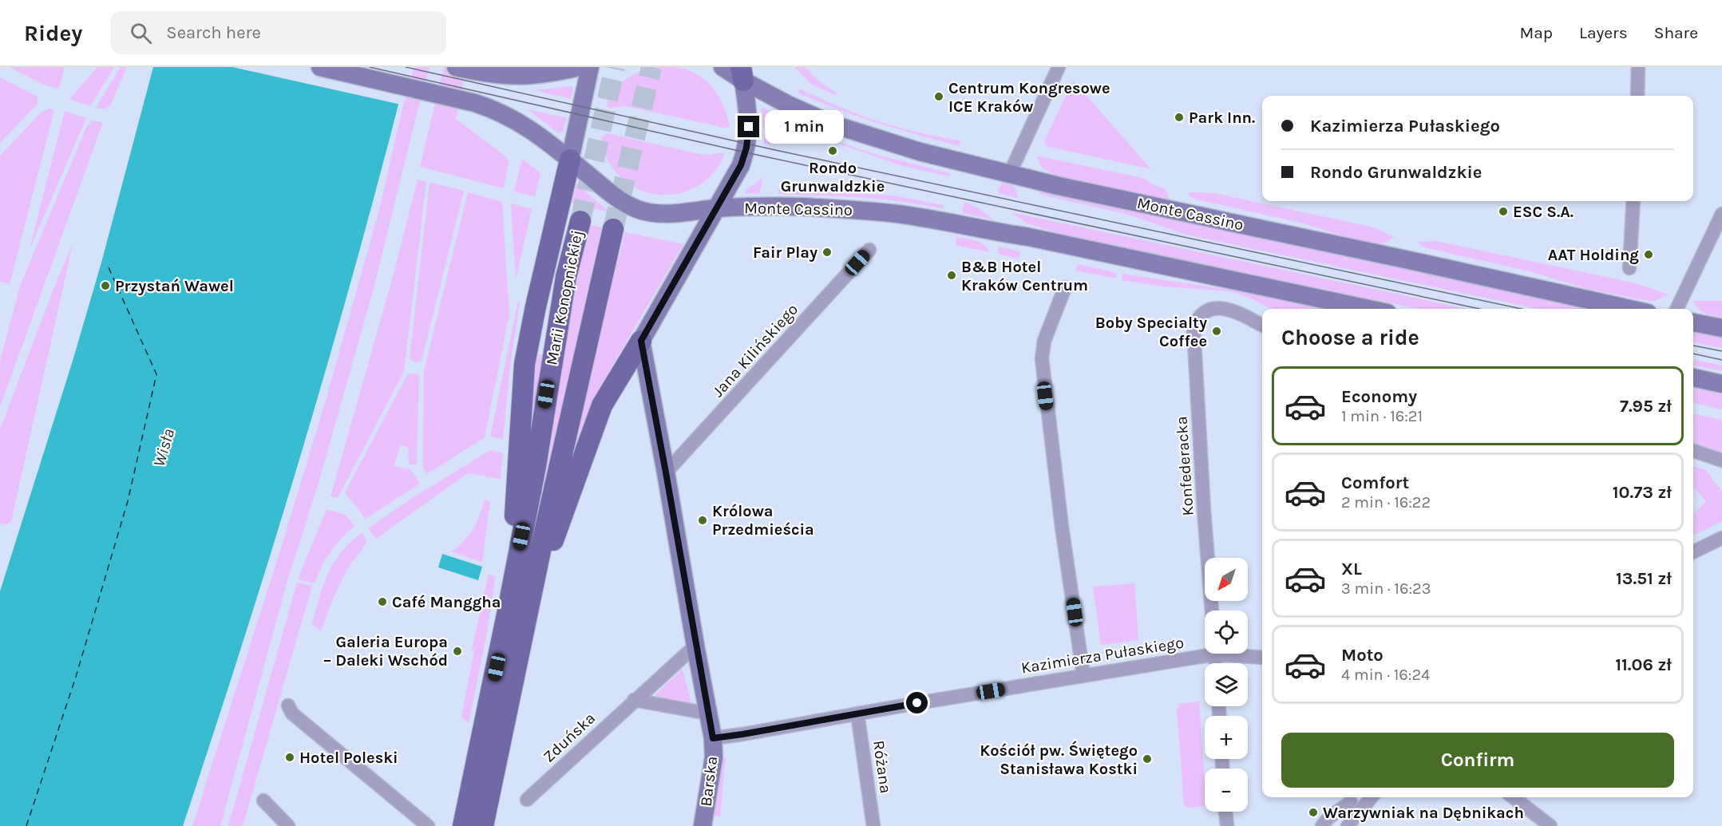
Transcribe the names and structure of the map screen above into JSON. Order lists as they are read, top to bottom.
{
  "streets": {
    "main road": ["Monte Cassino", "Marii Konopnickiej", "Barska"],
    "street": [
      "Jana Kilińskiego",
      "Konfederacka",
      "Kazimierza Pułaskiego",
      "Zduńska",
      "Różana"
    ]
  },
  "crossings": [
    ["Jana Kilińskiego", "Barska"],
    ["Kazimierza Pułaskiego", "Różana"],
    ["Kazimierza Pułaskiego", "Barska"],
    ["Zduńska", "Barska"]
  ],
  "water": ["Wisła"],
  "places": [
    "Centrum Kongresowe ICE Kraków",
    "Park Inn.",
    "Rondo Grunwaldzkie",
    "ESC S.A.",
    "Fair Play",
    "AAT Holding",
    "B&B Hotel Kraków Centrum",
    "Przystań Wawel",
    "Boby Specialty Coffee",
    "Królowa Przedmieścia",
    "Café Manggha",
    "Galeria Europa – Daleki Wschód",
    "Hotel Poleski",
    "Kościół pw. Świętego Stanisława Kostki",
    "Warzywniak na Dębnikach"
  ],
  "north": "bottom left",
  "page": {
    "header": "Ridey",
    "search": "Search here",
    "nav": ["Map", "Layers", "Share"],
    "banner": ["Kazimierza Pułaskiego", "Rondo Grunwaldzkie"],
    "bubble": "1 min",
    "heading": "Choose a ride",
    "list": [
      {
        "name": "Economy",
        "note": "1 min · 16:21",
        "value": "7.95 zł"
      },
      {
        "name": "Comfort",
        "note": "2 min · 16:22",
        "value": "10.73 zł"
      },
      {
        "name": "XL",
        "note": "3 min · 16:23",
        "value": "13.51 zł"
      },
      {
        "name": "Moto",
        "note": "4 min · 16:24",
        "value": "11.06 zł"
      }
    ],
    "map_buttons": ["+", "−"],
    "buttons": "Confirm"
  }
}
